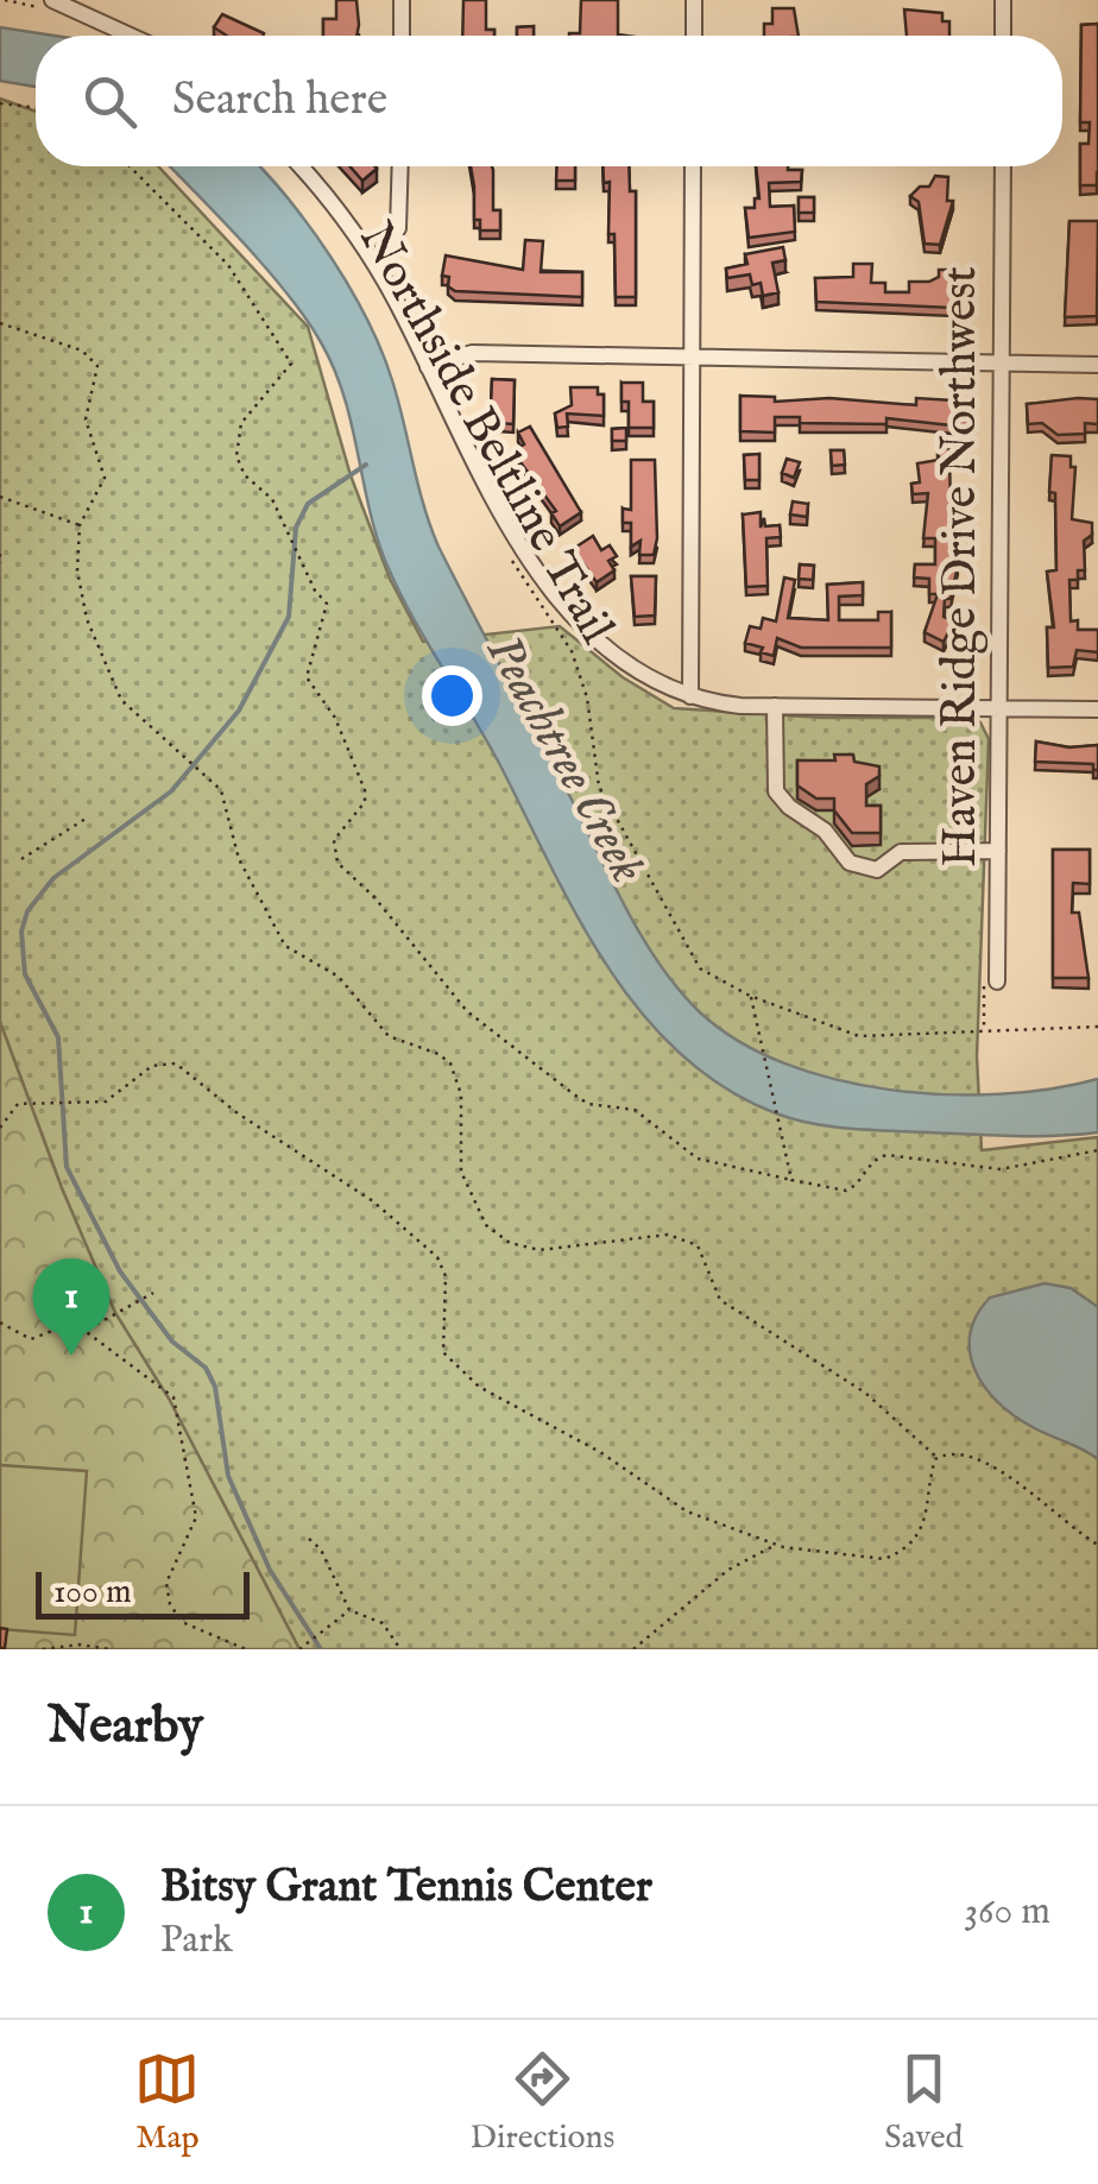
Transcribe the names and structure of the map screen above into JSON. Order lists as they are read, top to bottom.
{
  "streets": {
    "street": ["Haven Ridge Drive Northwest"],
    "path": ["Northside Beltline Trail"]
  },
  "water": ["Peachtree Creek"],
  "scale_bar": "100 m",
  "page": {
    "search": "Search here",
    "pins": "1",
    "scale": "100 m",
    "heading": "Nearby",
    "list": [
      {
        "mark": "1",
        "name": "Bitsy Grant Tennis Center",
        "note": "Park",
        "value": "360 m"
      }
    ],
    "nav": ["Map", "Directions", "Saved"]
  }
}
